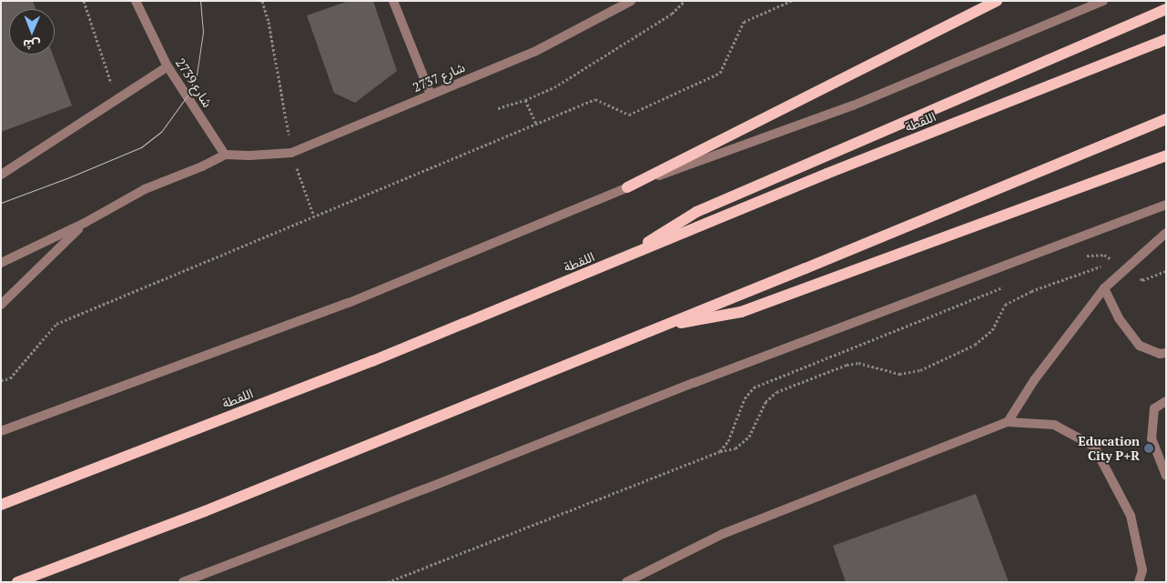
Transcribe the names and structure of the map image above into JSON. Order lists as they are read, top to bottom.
{
  "streets": {
    "main road": ["اللقطة"],
    "street": ["شارع 2737", "شارع 2739"]
  },
  "crossings": [
    ["شارع 2737", "شارع 2739"]
  ],
  "places": ["Education City P+R"],
  "north": "bottom"
}
